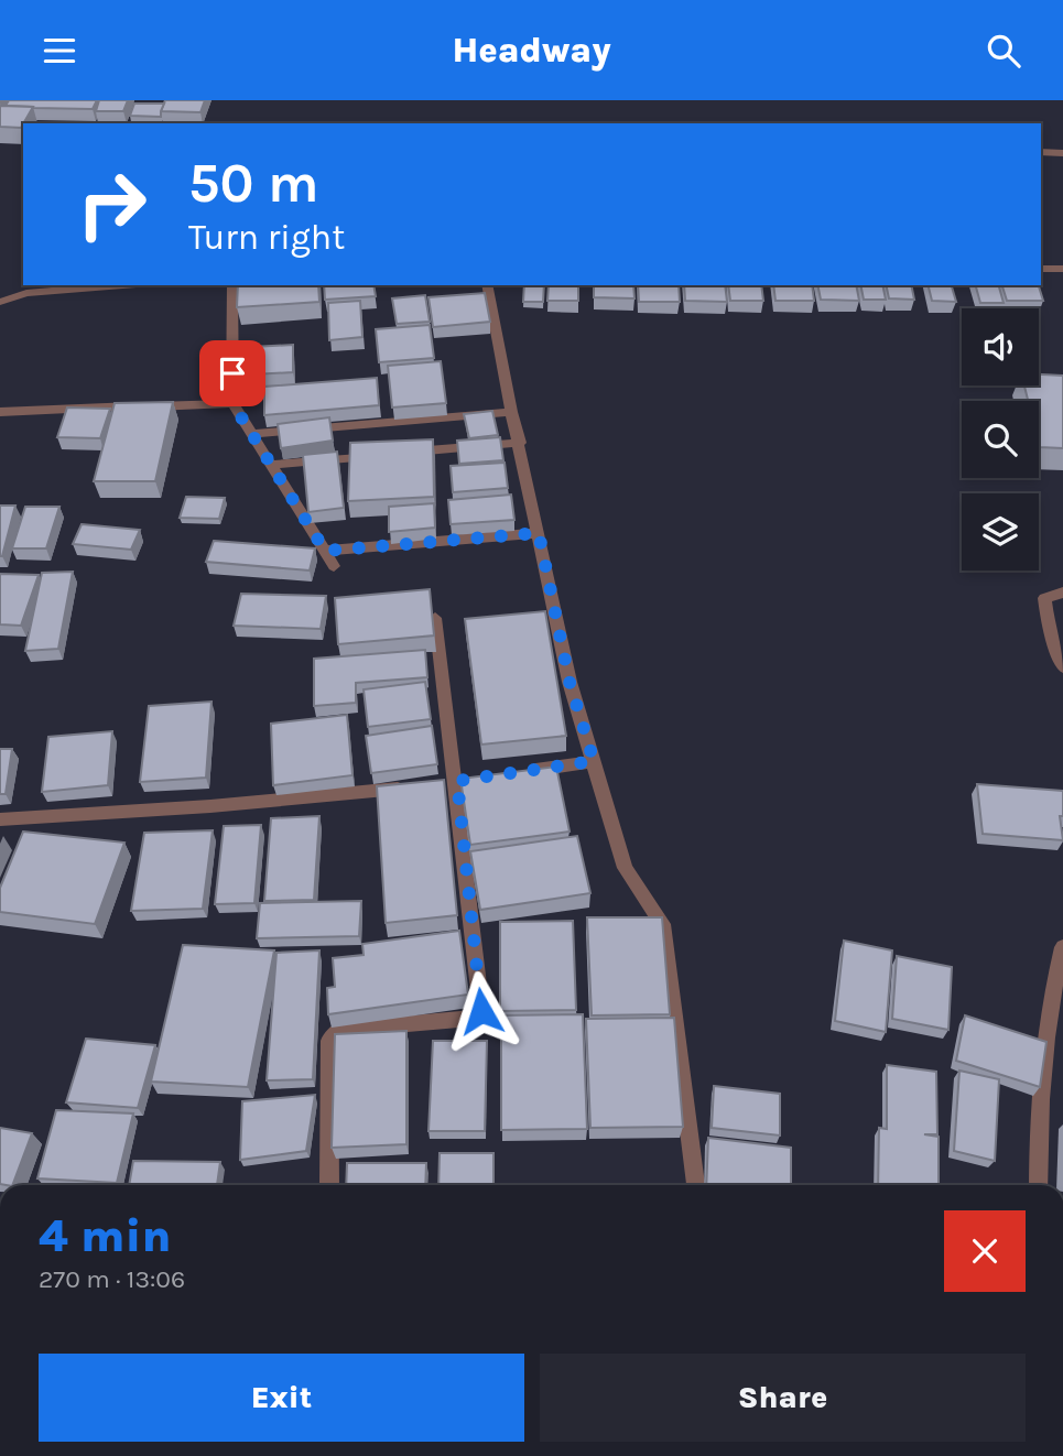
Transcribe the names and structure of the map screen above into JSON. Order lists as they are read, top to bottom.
{
  "page": {
    "header": "Headway",
    "turn": ["50 m", "Turn right"],
    "heading": ["4 min", "270 m · 13:06"],
    "buttons": ["Exit", "Share"]
  }
}
